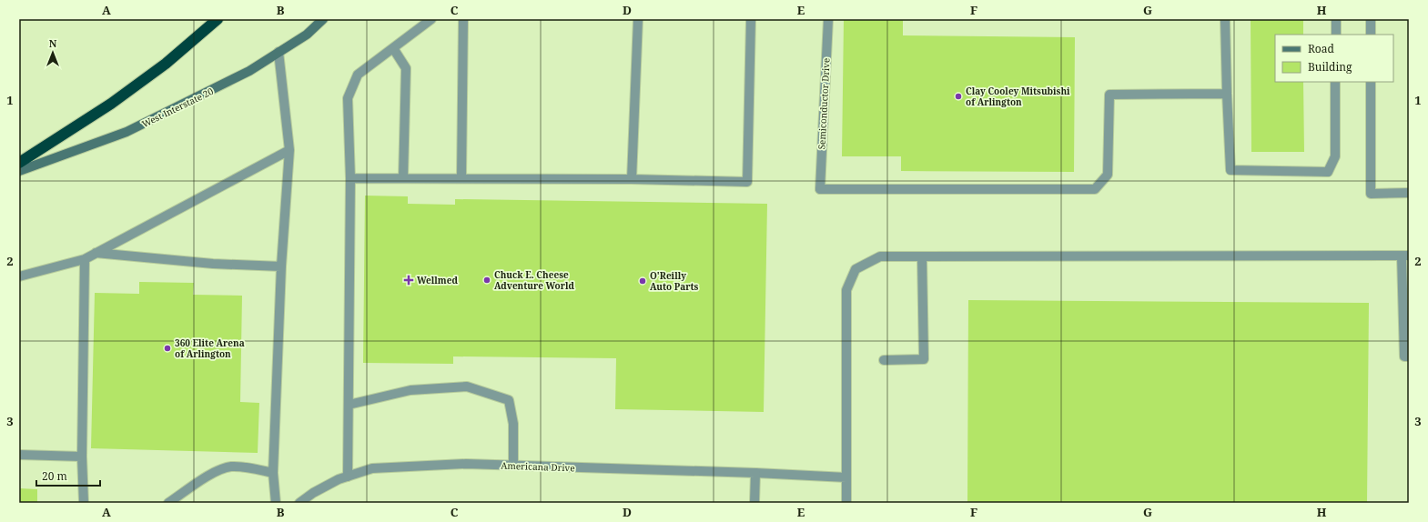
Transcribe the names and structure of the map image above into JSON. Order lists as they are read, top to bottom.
{
  "streets": {
    "main road": ["West Interstate 20"],
    "street": ["Semiconductor Drive", "Americana Drive"]
  },
  "places": {
    "other": [
      "Clay Cooley Mitsubishi of Arlington",
      "Chuck E. Cheese Adventure World",
      "O'Reilly Auto Parts",
      "360 Elite Arena of Arlington"
    ],
    "health": ["Wellmed"]
  },
  "legend": ["Road", "Building"],
  "scale_bar": "20 m",
  "north": "top",
  "grid": {
    "columns": [
      "A",
      "B",
      "C",
      "D",
      "E",
      "F",
      "G",
      "H"
    ],
    "rows": ["1", "2", "3"]
  }
}
